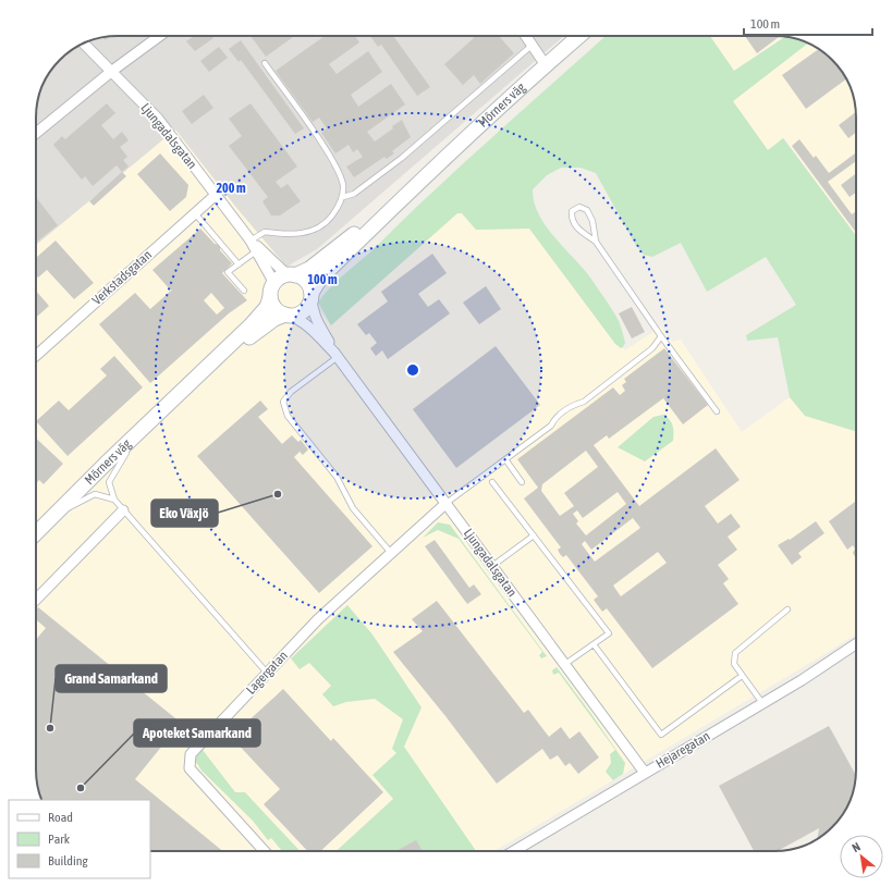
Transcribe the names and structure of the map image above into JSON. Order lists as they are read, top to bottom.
{
  "streets": {
    "main road": ["Mörners väg"],
    "street": [
      "Ljungadalsgatan",
      "Verkstadsgatan",
      "Lagergatan",
      "Hejaregatan"
    ]
  },
  "crossings": [
    ["Mörners väg", "Ljungadalsgatan"],
    ["Ljungadalsgatan", "Verkstadsgatan"],
    ["Ljungadalsgatan", "Lagergatan"],
    ["Ljungadalsgatan", "Hejaregatan"]
  ],
  "places": ["Eko Växjö", "Grand Samarkand", "Apoteket Samarkand"],
  "legend": ["Road", "Park", "Building"],
  "scale_bar": "100 m",
  "north": "top left",
  "rings": ["200 m", "100 m"]
}
